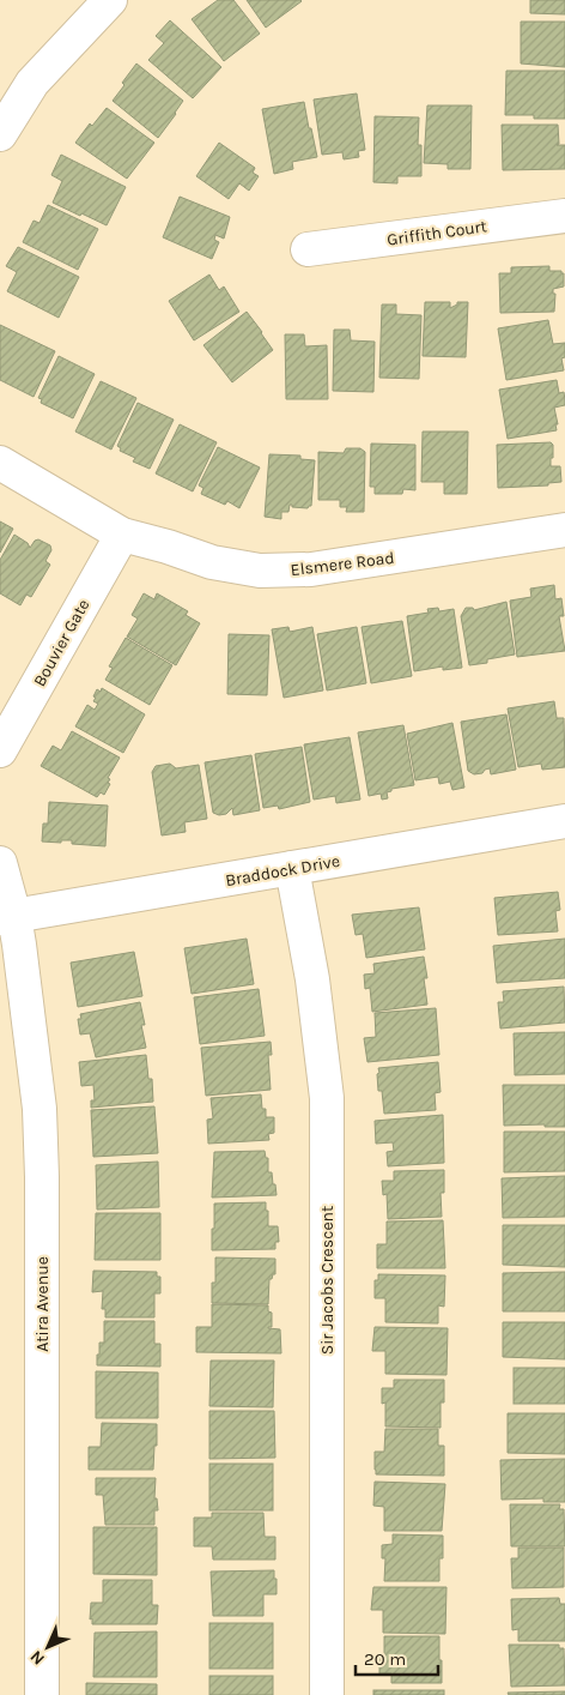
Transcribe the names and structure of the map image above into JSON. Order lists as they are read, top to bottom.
{
  "streets": {
    "street": [
      "Griffith Court",
      "Elsmere Road",
      "Bouvier Gate",
      "Braddock Drive",
      "Sir Jacobs Crescent",
      "Atira Avenue"
    ]
  },
  "crossings": [
    ["Elsmere Road", "Bouvier Gate"],
    ["Braddock Drive", "Sir Jacobs Crescent"],
    ["Braddock Drive", "Atira Avenue"]
  ],
  "scale_bar": "20 m",
  "north": "bottom left"
}
